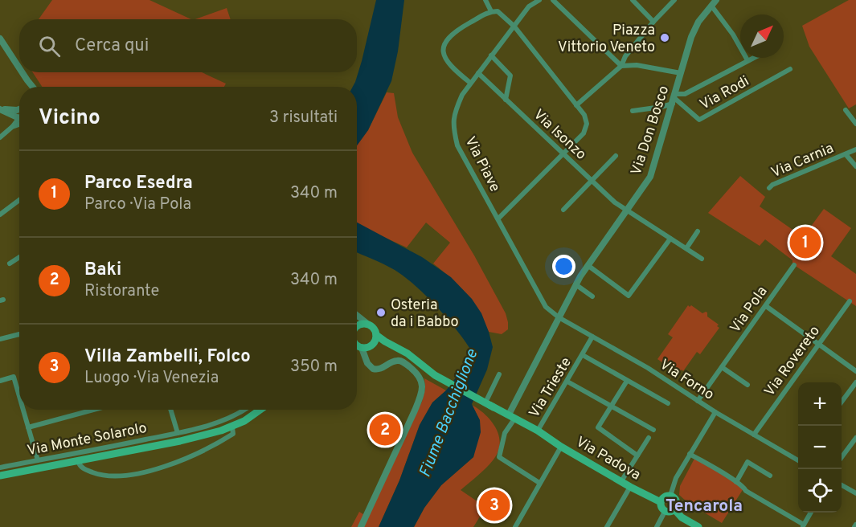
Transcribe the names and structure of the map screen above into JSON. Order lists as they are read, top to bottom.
{
  "streets": {
    "main road": ["Via Padova"],
    "street": [
      "Via Rodi",
      "Via Don Bosco",
      "Via Isonzo",
      "Via Carnia",
      "Via Piave",
      "Via Pola",
      "Via Rovereto",
      "Via Forno",
      "Via Trieste",
      "Via Monte Solarolo"
    ]
  },
  "crossings": [
    ["Via Rodi", "Via Don Bosco"],
    ["Via Don Bosco", "Via Isonzo"],
    ["Via Don Bosco", "Via Piave"],
    ["Via Don Bosco", "Via Forno"],
    ["Via Don Bosco", "Via Padova"],
    ["Via Isonzo", "Via Piave"],
    ["Via Piave", "Via Forno"],
    ["Via Pola", "Via Forno"],
    ["Via Rovereto", "Via Forno"],
    ["Via Forno", "Via Trieste"],
    ["Via Trieste", "Via Padova"]
  ],
  "districts": ["Tencarola"],
  "water": ["Fiume Bacchiglione"],
  "places": ["Piazza Vittorio Veneto", "Osteria da i Babbo"],
  "north": "top right",
  "page": {
    "search": "Cerca qui",
    "heading": ["Vicino", "3 risultati"],
    "list": [
      {
        "mark": "1",
        "name": "Parco Esedra",
        "note": "Parco · Via Pola",
        "value": "340 m"
      },
      {
        "mark": "2",
        "name": "Baki",
        "note": "Ristorante",
        "value": "340 m"
      },
      {
        "mark": "3",
        "name": "Villa Zambelli, Folco",
        "note": "Luogo · Via Venezia",
        "value": "350 m"
      }
    ],
    "pins": ["1", "2", "3"],
    "map_buttons": ["+", "−"]
  }
}
